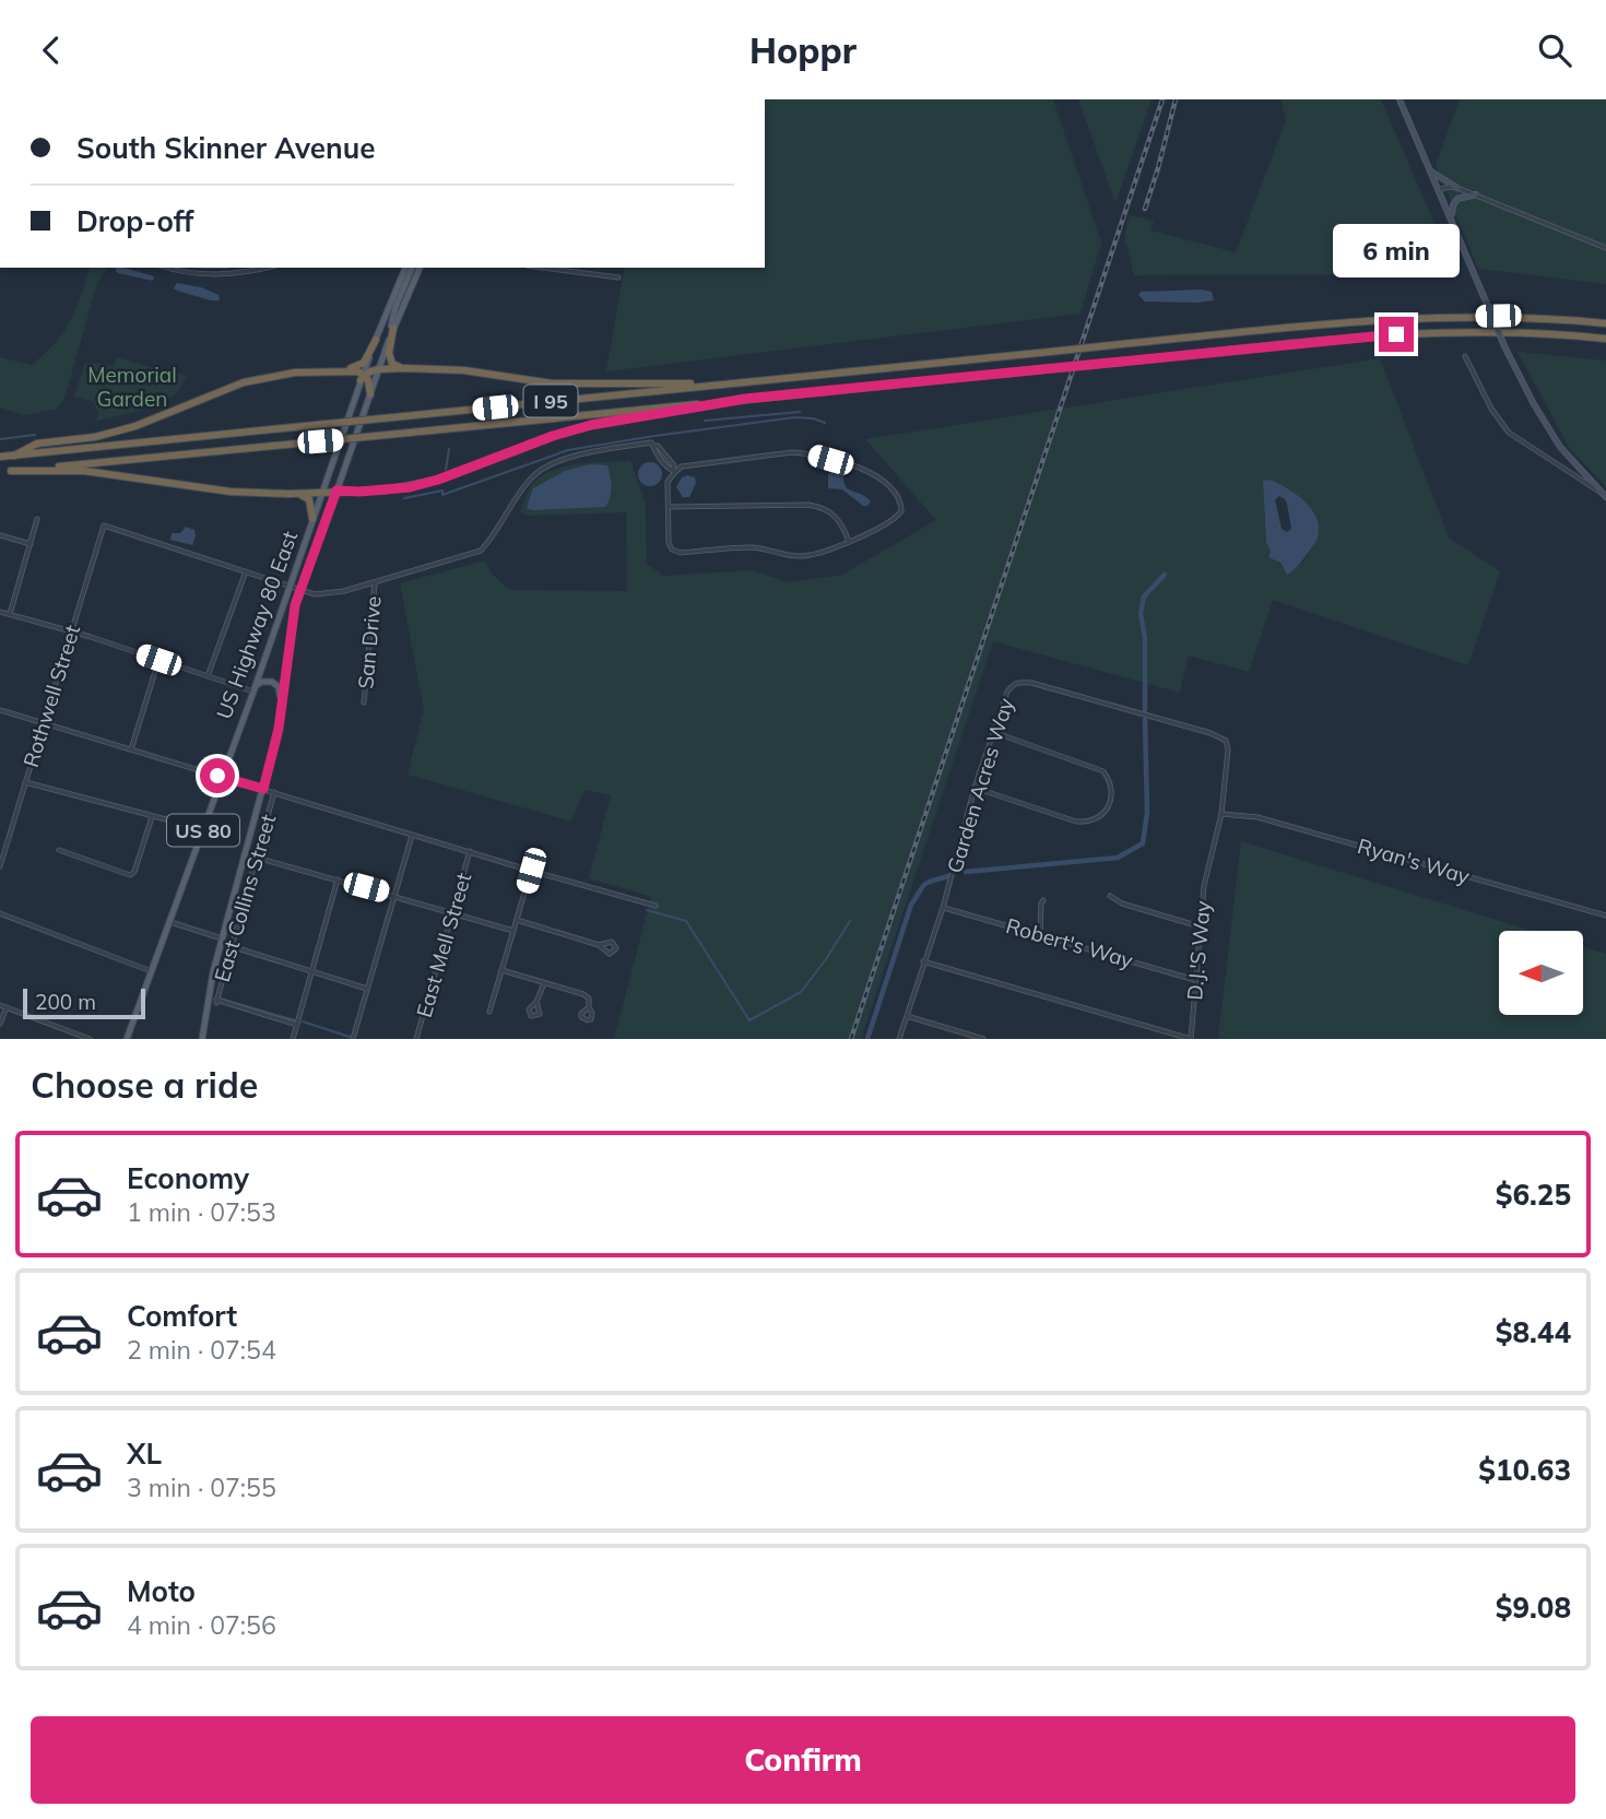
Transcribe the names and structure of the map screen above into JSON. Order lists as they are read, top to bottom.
{
  "streets": {
    "highway": ["I 95"],
    "main road": ["US Highway 80 East", "US 80"],
    "street": [
      "San Drive",
      "Rothwell Street",
      "Garden Acres Way",
      "Ryan's Way",
      "East Collins Street",
      "Robert's Way",
      "East Mell Street",
      "D.J.'S Way"
    ]
  },
  "crossings": [
    ["Garden Acres Way", "Ryan's Way"],
    ["Garden Acres Way", "Robert's Way"],
    ["Garden Acres Way", "D.J.'S Way"],
    ["Ryan's Way", "D.J.'S Way"],
    ["Robert's Way", "D.J.'S Way"]
  ],
  "parks": ["Memorial Garden"],
  "scale_bar": "200 m",
  "north": "left",
  "page": {
    "header": "Hoppr",
    "banner": ["South Skinner Avenue", "Drop-off"],
    "bubble": "6 min",
    "scale": "200 m",
    "heading": "Choose a ride",
    "list": [
      {
        "name": "Economy",
        "note": "1 min · 07:53",
        "value": "$6.25"
      },
      {
        "name": "Comfort",
        "note": "2 min · 07:54",
        "value": "$8.44"
      },
      {
        "name": "XL",
        "note": "3 min · 07:55",
        "value": "$10.63"
      },
      {
        "name": "Moto",
        "note": "4 min · 07:56",
        "value": "$9.08"
      }
    ],
    "buttons": "Confirm"
  }
}
